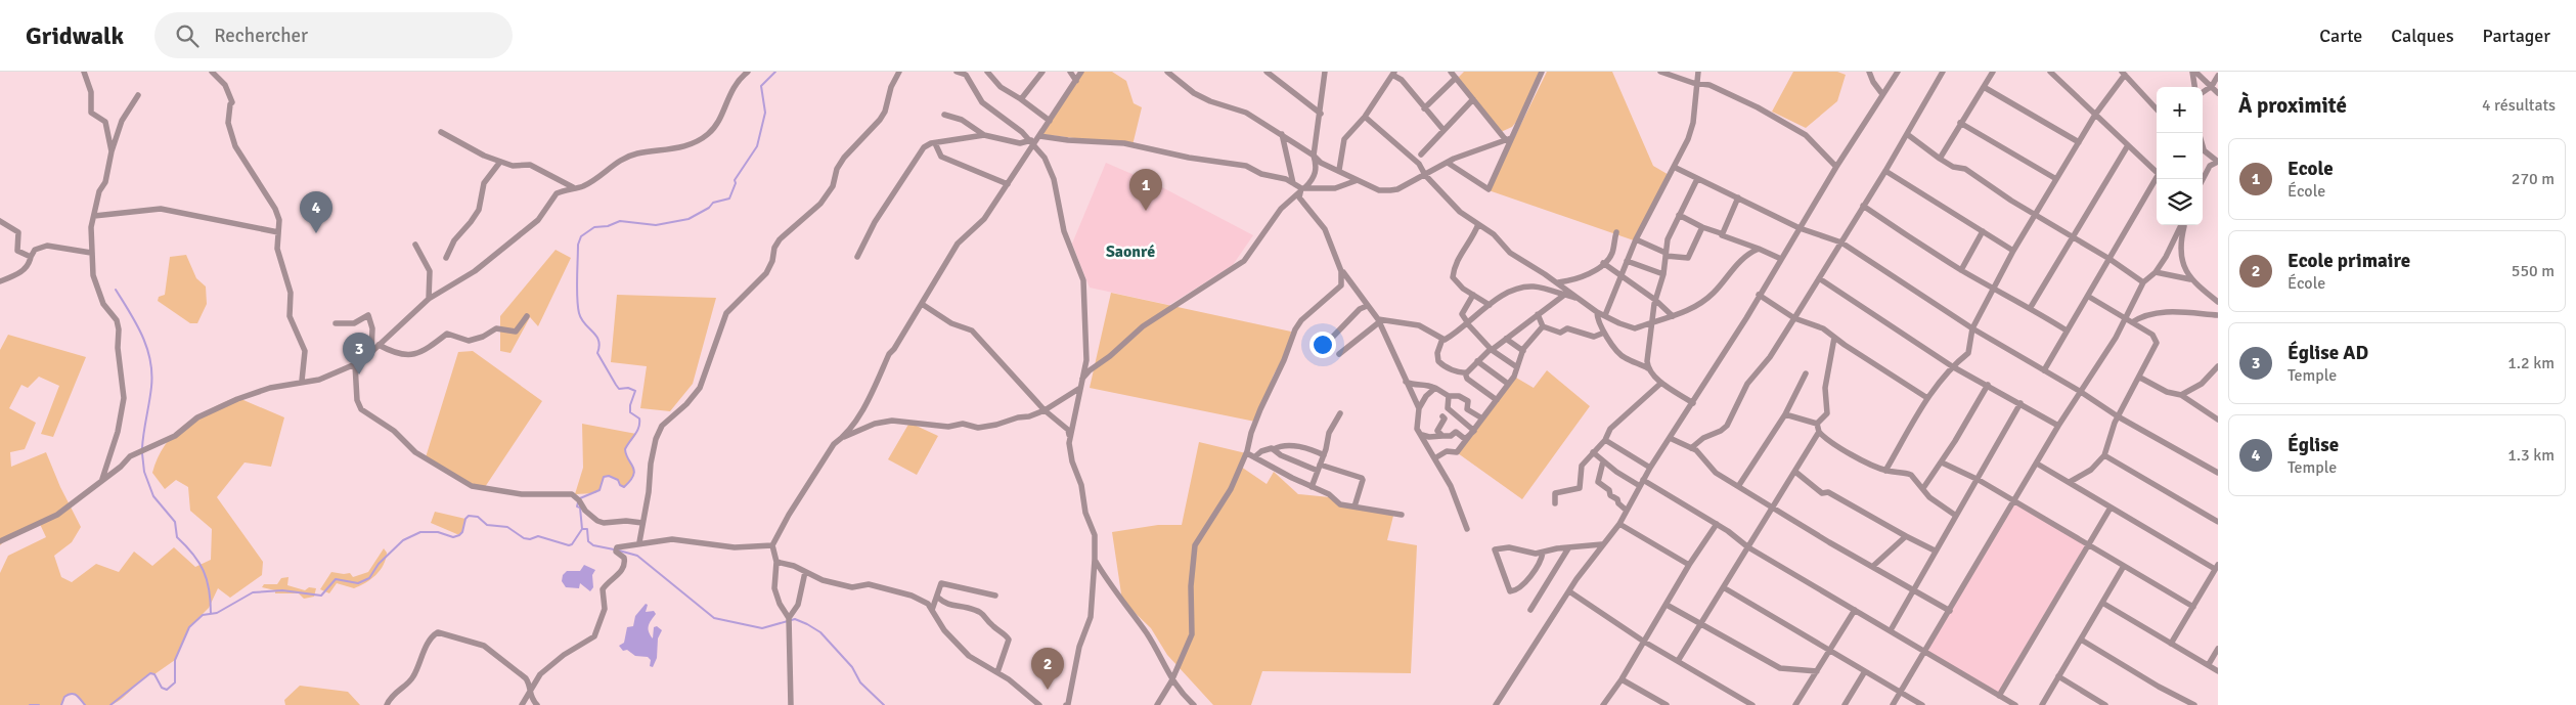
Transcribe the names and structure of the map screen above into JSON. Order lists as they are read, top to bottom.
{
  "districts": ["Saonré"],
  "page": {
    "header": "Gridwalk",
    "search": "Rechercher",
    "nav": ["Carte", "Calques", "Partager"],
    "heading": ["À proximité", "4 résultats"],
    "map_buttons": ["+", "−"],
    "list": [
      {
        "mark": "1",
        "name": "Ecole",
        "note": "École",
        "value": "270 m"
      },
      {
        "mark": "2",
        "name": "Ecole primaire",
        "note": "École",
        "value": "550 m"
      },
      {
        "mark": "3",
        "name": "Église AD",
        "note": "Temple",
        "value": "1.2 km"
      },
      {
        "mark": "4",
        "name": "Église",
        "note": "Temple",
        "value": "1.3 km"
      }
    ],
    "pins": [
      "1",
      "4",
      "3",
      "2"
    ]
  }
}
